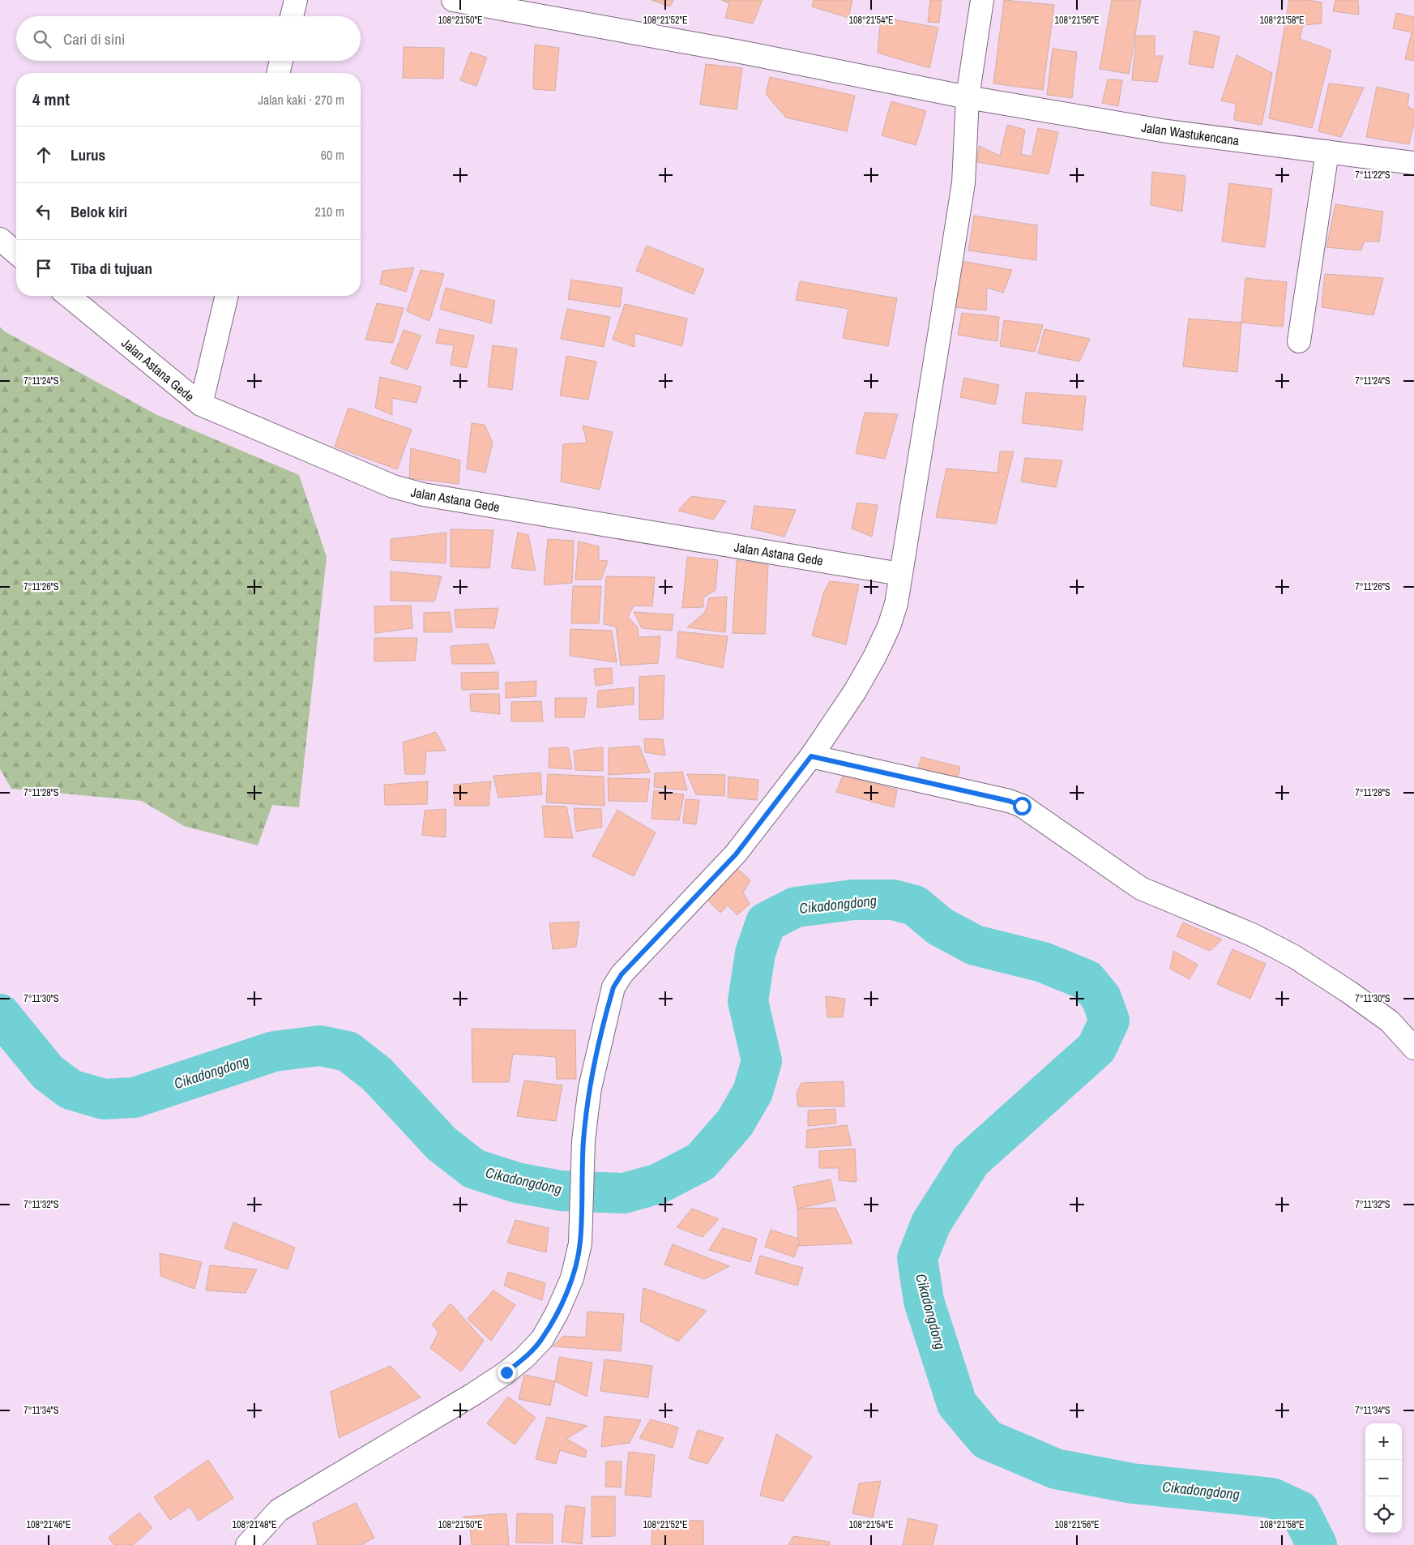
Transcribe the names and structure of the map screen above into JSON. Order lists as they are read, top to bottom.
{
  "streets": {
    "street": ["Jalan Wastukencana", "Jalan Astana Gede"]
  },
  "water": ["Cikadongdong"],
  "page": {
    "search": "Cari di sini",
    "heading": ["4 mnt", "Jalan kaki · 270 m"],
    "list": [
      ["Lurus", "60 m"],
      ["Belok kiri", "210 m"],
      "Tiba di tujuan"
    ],
    "map_buttons": ["+", "−"]
  },
  "coordinates": [
    "108°21'50\"E",
    "108°21'52\"E",
    "108°21'54\"E",
    "108°21'56\"E",
    "108°21'58\"E",
    "7°11'22\"S",
    "7°11'24\"S",
    "7°11'26\"S",
    "7°11'28\"S",
    "7°11'30\"S",
    "7°11'32\"S",
    "7°11'34\"S",
    "108°21'46\"E",
    "108°21'48\"E"
  ]
}
